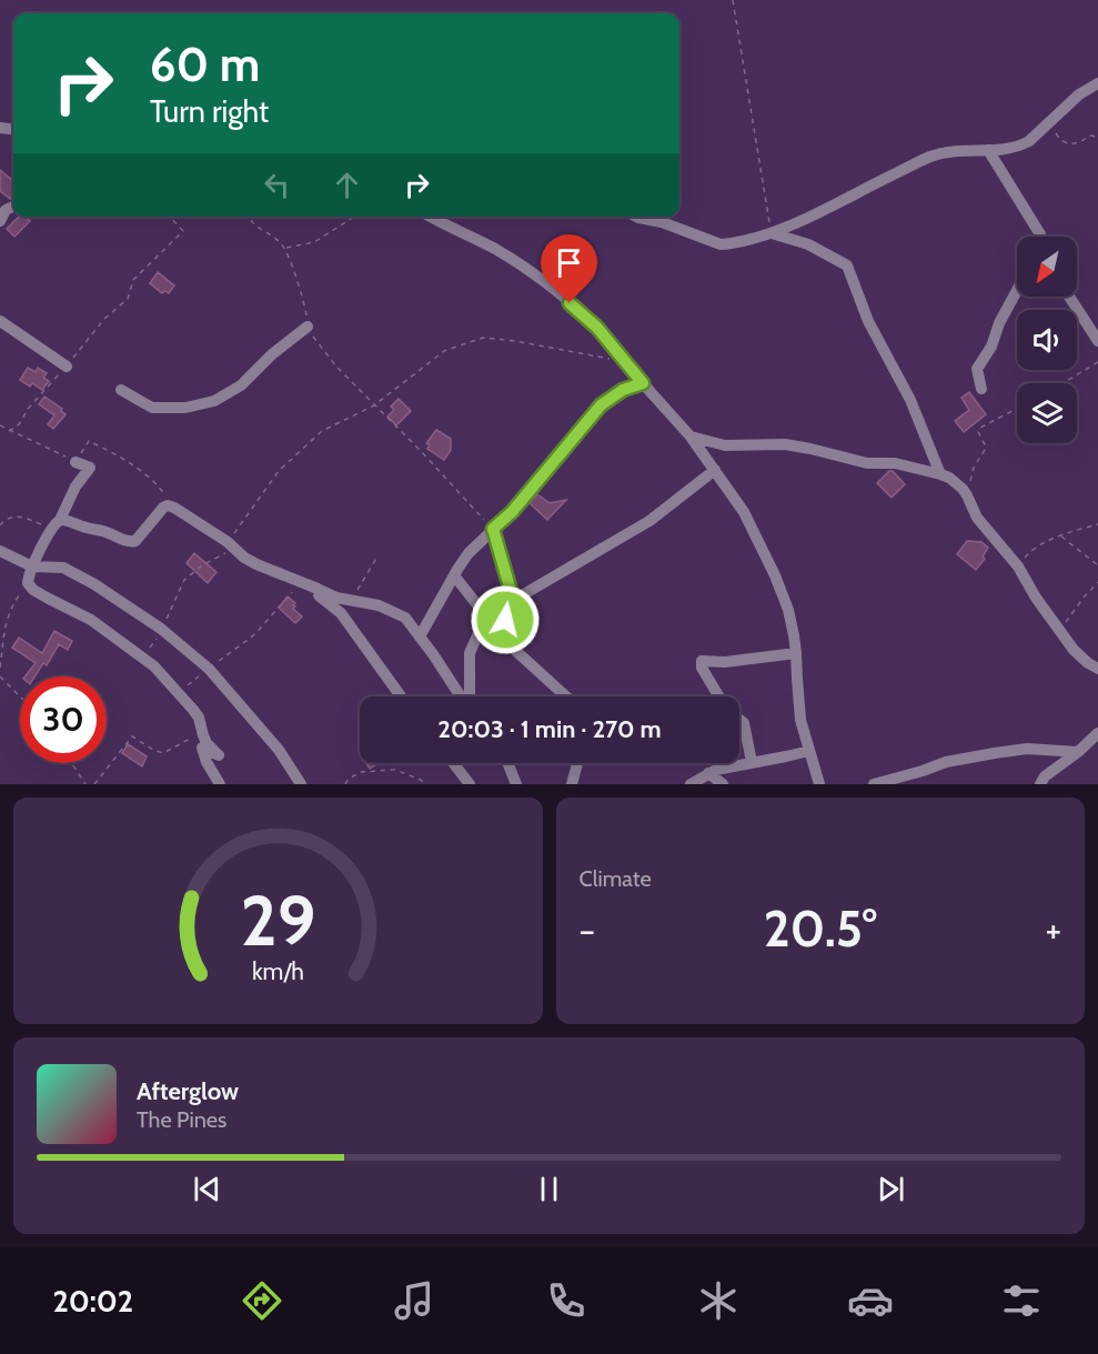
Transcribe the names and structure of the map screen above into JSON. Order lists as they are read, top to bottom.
{
  "north": "bottom left",
  "page": {
    "turn": ["60 m", "Turn right"],
    "limit": "30",
    "trip": "20:03 · 1 min · 270 m",
    "tile": "Climate",
    "heat": ["−", "20.5°", "+"],
    "song": ["Afterglow", "The Pines"],
    "tabs": "20:02",
    "gauge": ["29", "km/h"]
  }
}
